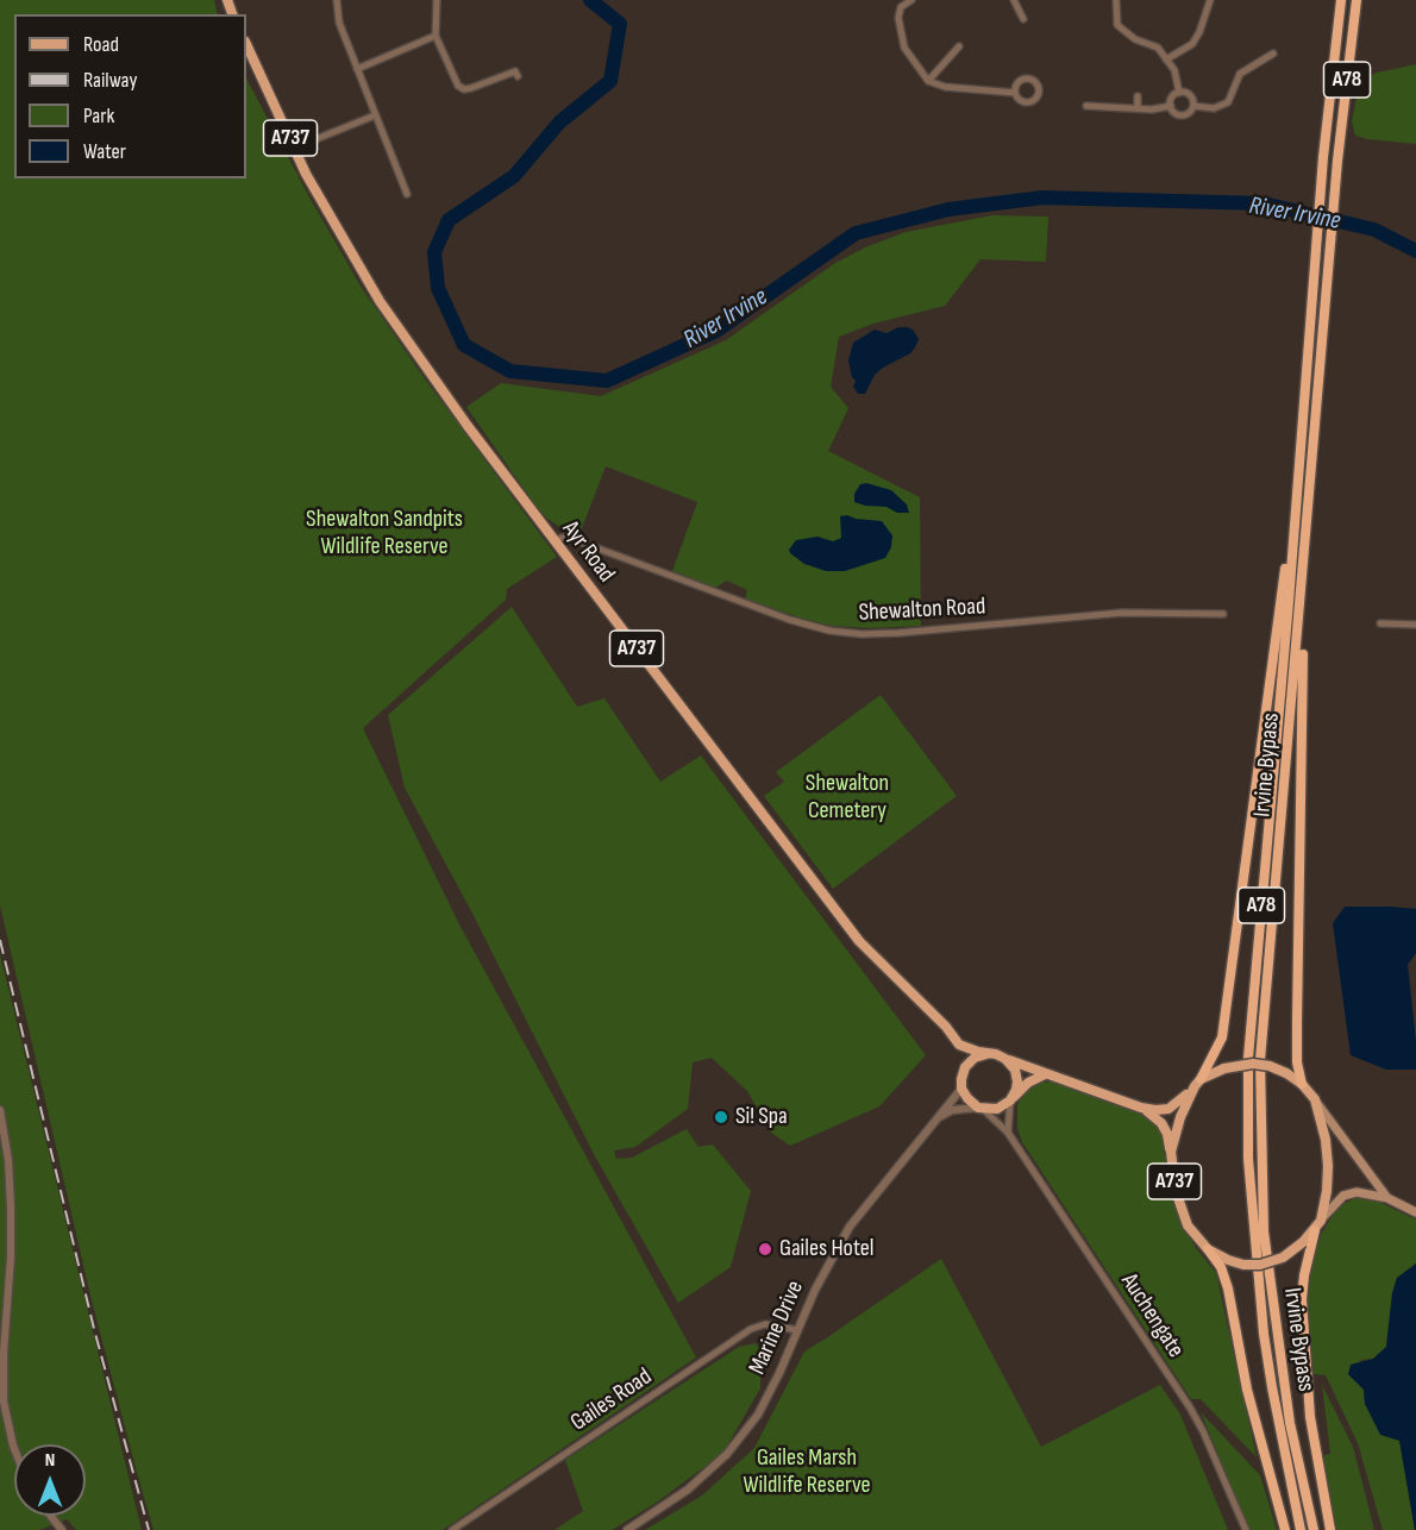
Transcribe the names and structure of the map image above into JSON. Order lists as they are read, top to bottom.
{
  "streets": {
    "highway": ["A78", "Irvine Bypass"],
    "main road": ["A737", "Ayr Road"],
    "street": [
      "Shewalton Road",
      "Auchengate",
      "Marine Drive",
      "Gailes Road"
    ]
  },
  "crossings": [
    ["A737", "Ayr Road"],
    ["A737", "Auchengate"],
    ["A737", "Marine Drive"],
    ["Ayr Road", "Shewalton Road"],
    ["Auchengate", "Marine Drive"],
    ["Marine Drive", "Gailes Road"]
  ],
  "water": ["River Irvine"],
  "parks": ["Shewalton Sandpits Wildlife Reserve", "Shewalton Cemetery", "Gailes Marsh Wildlife Reserve"],
  "places": ["Si! Spa", "Gailes Hotel"],
  "legend": [
    "Road",
    "Railway",
    "Park",
    "Water"
  ],
  "north": "top"
}
